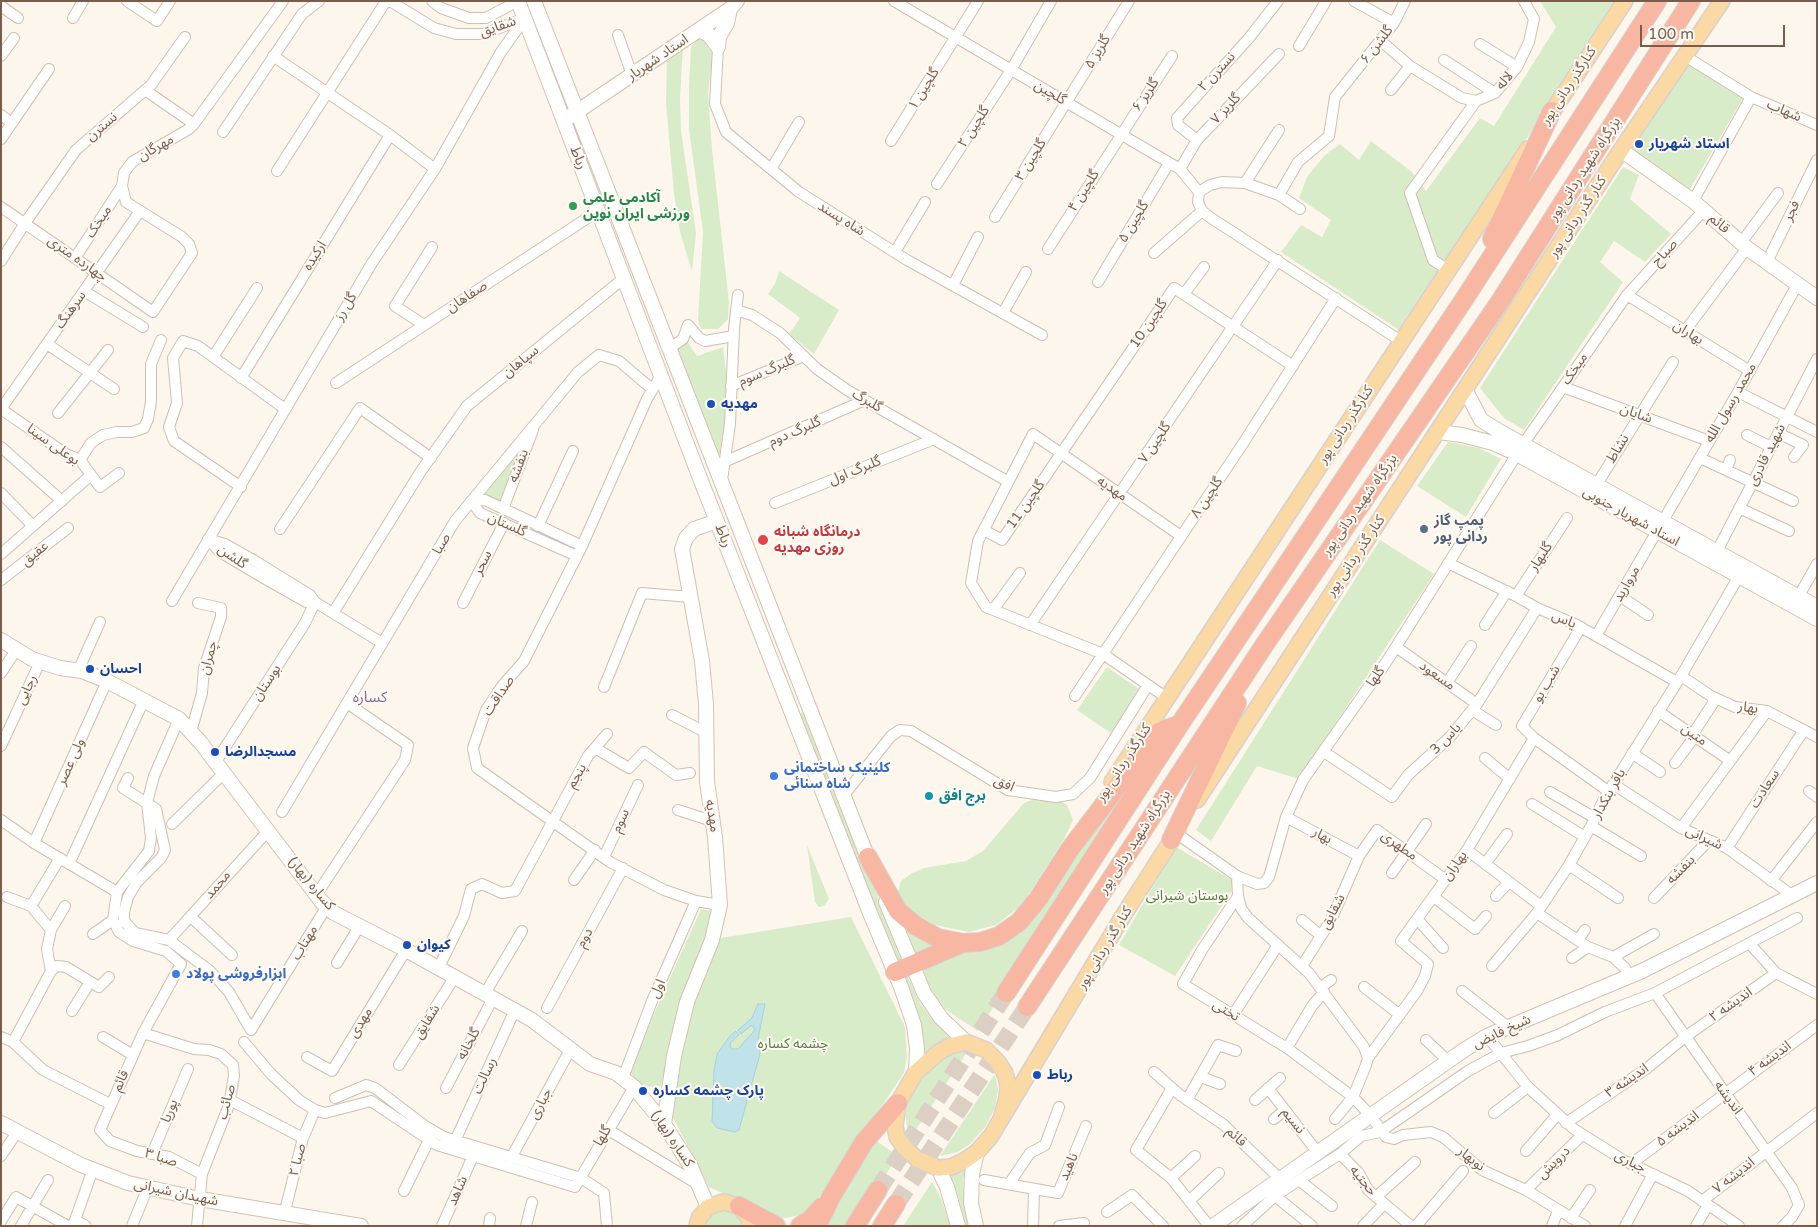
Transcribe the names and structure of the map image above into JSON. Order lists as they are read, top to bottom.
{
  "streets": {
    "highway": ["بزرگراه شهید ردانی پور"],
    "main road": ["کنارگذر ردانی پور", "کنار گذر ردانی پور"],
    "street": [
      "شقایق",
      "گلشن ۶",
      "گلریز ۵",
      "استاد شهریار",
      "نسترن ۲",
      "لاله",
      "گلچین ۱",
      "گلچین",
      "گلریز ۶",
      "گلریز ۷",
      "شهاب",
      "نسترن",
      "گلچین ۲",
      "مهرگان",
      "رباط",
      "گلچین ۳",
      "گلچین ۴",
      "فجر",
      "شاه پسند",
      "میخک",
      "گلچین ۵",
      "قائم",
      "صباح",
      "ارکیده",
      "چهارده متری",
      "صفاهان",
      "گل رز",
      "سرهنگ",
      "گلچین 10",
      "بهاران",
      "سپاهان",
      "گلبرگ سوم",
      "گلبرگ",
      "محمد رسول الله",
      "شایان",
      "گلبرگ دوم",
      "گلچین ۷",
      "بوعلی سینا",
      "نشاط",
      "شهید قادری",
      "بنفشه",
      "گلبرگ اول",
      "مهدیه",
      "گلچین ۸",
      "گلچین 11",
      "استاد شهریار جنوبی",
      "گلستان",
      "صبا",
      "عقیق",
      "گلشن",
      "گلبهار",
      "سحر",
      "مروارید",
      "یاس",
      "چمران",
      "مسعود",
      "گلها",
      "بوستان",
      "شب بو",
      "رجایی",
      "صداقت",
      "بهار",
      "متین",
      "یاس 3",
      "ولی عصر",
      "پنجم",
      "افق",
      "سعادت",
      "باقر بنکدار",
      "سوم",
      "شیرانی",
      "مطهری",
      "کساره (بهار)",
      "محمد",
      "دوم",
      "مهتاب",
      "اول",
      "اندیشه ۲",
      "تختی",
      "مهدی",
      "شیخ فایض",
      "گلخانه",
      "اندیشه ۴",
      "رسالت",
      "اندیشه ۳",
      "اندیشه",
      "صائب",
      "جباری",
      "پوریا",
      "نسیم",
      "اندیشه ۵",
      "صبا ۳",
      "نوبهار",
      "صبا ۲",
      "درویش",
      "ناهید",
      "اندیشه ۷",
      "حجتیه",
      "شاهد",
      "شهیدان شیرانی"
    ]
  },
  "crossings": [
    ["شقایق", "رباط"],
    ["شقایق", "گل رز"],
    ["شقایق", "بهار"],
    ["شقایق", "مطهری"],
    ["شقایق", "کساره (بهار)"],
    ["گلریز ۵", "گلچین"],
    ["گلریز ۵", "گلچین ۳"],
    ["استاد شهریار", "رباط"],
    ["نسترن ۲", "گلریز ۷"],
    ["کنارگذر ردانی پور", "مهدیه"],
    ["گلچین ۱", "گلچین"],
    ["گلچین", "گلریز ۶"],
    ["گلچین", "گلریز ۷"],
    ["گلچین", "گلچین ۲"],
    ["گلچین", "گلچین ۳"],
    ["گلچین", "گلچین ۴"],
    ["گلچین", "گلچین ۵"],
    ["گلریز ۶", "گلچین ۴"],
    ["شهاب", "قائم"],
    ["نسترن", "چهارده متری"],
    ["مهرگان", "میخک"],
    ["رباط", "کنار گذر ردانی پور"],
    ["رباط", "صفاهان"],
    ["رباط", "گل رز"],
    ["رباط", "سپاهان"],
    ["رباط", "مهدیه"],
    ["رباط", "صداقت"],
    ["رباط", "افق"],
    ["فجر", "قائم"],
    ["کنار گذر ردانی پور", "قائم"],
    ["کنار گذر ردانی پور", "استاد شهریار جنوبی"],
    ["میخک", "صباح"],
    ["میخک", "چهارده متری"],
    ["میخک", "بهاران"],
    ["میخک", "شایان"],
    ["میخک", "استاد شهریار جنوبی"],
    ["میخک", "گلها"],
    ["قائم", "صباح"],
    ["قائم", "محمد رسول الله"],
    ["قائم", "شیخ فایض"],
    ["قائم", "صائب"],
    ["قائم", "صبا ۳"],
    ["صباح", "بهاران"],
    ["چهارده متری", "سرهنگ"],
    ["گل رز", "گلشن"],
    ["سرهنگ", "بوعلی سینا"],
    ["گلچین 10", "گلچین ۷"],
    ["گلچین 10", "مهدیه"],
    ["گلچین 10", "گلچین ۸"],
    ["گلچین 10", "گلچین 11"],
    ["بهاران", "محمد رسول الله"],
    ["بهاران", "شب بو"],
    ["بهاران", "مطهری"],
    ["سپاهان", "گلشن"],
    ["گلبرگ سوم", "گلبرگ"],
    ["گلبرگ", "گلبرگ دوم"],
    ["گلبرگ", "گلبرگ اول"],
    ["گلبرگ", "مهدیه"],
    ["محمد رسول الله", "شایان"],
    ["محمد رسول الله", "استاد شهریار جنوبی"],
    ["محمد رسول الله", "مروارید"],
    ["شایان", "نشاط"],
    ["گلچین ۷", "مهدیه"],
    ["نشاط", "استاد شهریار جنوبی"],
    ["شهید قادری", "استاد شهریار جنوبی"],
    ["بنفشه", "گلستان"],
    ["بنفشه", "صبا"],
    ["بنفشه", "شیرانی"],
    ["مهدیه", "گلچین ۸"],
    ["مهدیه", "گلچین 11"],
    ["مهدیه", "صداقت"],
    ["مهدیه", "افق"],
    ["مهدیه", "کساره (بهار)"],
    ["استاد شهریار جنوبی", "مروارید"],
    ["استاد شهریار جنوبی", "گلها"],
    ["استاد شهریار جنوبی", "باقر بنکدار"],
    ["گلستان", "صبا"],
    ["گلستان", "سحر"],
    ["گلستان", "صداقت"],
    ["صبا", "گلشن"],
    ["صبا", "صداقت"],
    ["گلشن", "بوستان"],
    ["گلبهار", "یاس"],
    ["مروارید", "یاس"],
    ["یاس", "گلها"],
    ["یاس", "شب بو"],
    ["یاس", "بهار"],
    ["یاس", "یاس 3"],
    ["یاس", "باقر بنکدار"],
    ["چمران", "کساره (بهار)"],
    ["مسعود", "گلها"],
    ["مسعود", "یاس 3"],
    ["گلها", "بهار"],
    ["گلها", "یاس 3"],
    ["گلها", "کساره (بهار)"],
    ["بوستان", "کساره (بهار)"],
    ["رجایی", "کساره (بهار)"],
    ["صداقت", "پنجم"],
    ["صداقت", "سوم"],
    ["صداقت", "دوم"],
    ["صداقت", "اول"],
    ["بهار", "سعادت"],
    ["بهار", "باقر بنکدار"],
    ["بهار", "مطهری"],
    ["متین", "باقر بنکدار"],
    ["ولی عصر", "کساره (بهار)"],
    ["سعادت", "شیرانی"],
    ["باقر بنکدار", "شیرانی"],
    ["شیرانی", "شیخ فایض"],
    ["کساره (بهار)", "محمد"],
    ["کساره (بهار)", "مهتاب"],
    ["کساره (بهار)", "اول"],
    ["کساره (بهار)", "مهدی"],
    ["کساره (بهار)", "گلخانه"],
    ["کساره (بهار)", "رسالت"],
    ["کساره (بهار)", "جباری"],
    ["محمد", "مهتاب"],
    ["اندیشه ۲", "اندیشه ۳"],
    ["اندیشه ۲", "اندیشه"],
    ["تختی", "شیخ فایض"],
    ["تختی", "نوبهار"],
    ["شیخ فایض", "اندیشه"],
    ["شیخ فایض", "جباری"],
    ["شیخ فایض", "نسیم"],
    ["شیخ فایض", "نوبهار"],
    ["شیخ فایض", "حجتیه"],
    ["اندیشه ۴", "اندیشه"],
    ["اندیشه ۴", "اندیشه ۵"],
    ["اندیشه ۳", "اندیشه"],
    ["اندیشه ۳", "جباری"],
    ["اندیشه", "اندیشه ۵"],
    ["اندیشه", "اندیشه ۷"],
    ["صائب", "صبا ۳"],
    ["جباری", "اندیشه ۵"],
    ["جباری", "درویش"],
    ["جباری", "اندیشه ۷"],
    ["پوریا", "صبا ۳"],
    ["نوبهار", "درویش"],
    ["صبا ۲", "شهیدان شیرانی"]
  ],
  "districts": ["کساره"],
  "parks": ["بوستان شیرانی", "چشمه کساره"],
  "places": [
    "استاد شهریار",
    "آکادمی علمی ورزشی ایران نوین",
    "مهدیه",
    "پمپ گاز ردانی پور",
    "درمانگاه شبانه روزی مهدیه",
    "احسان",
    "مسجدالرضا",
    "کلینیک ساختمانی شاه سنائی",
    "برج افق",
    "کیوان",
    "ابزارفروشی پولاد",
    "رباط",
    "پارک چشمه کساره"
  ],
  "scale_bar": "100 m"
}
